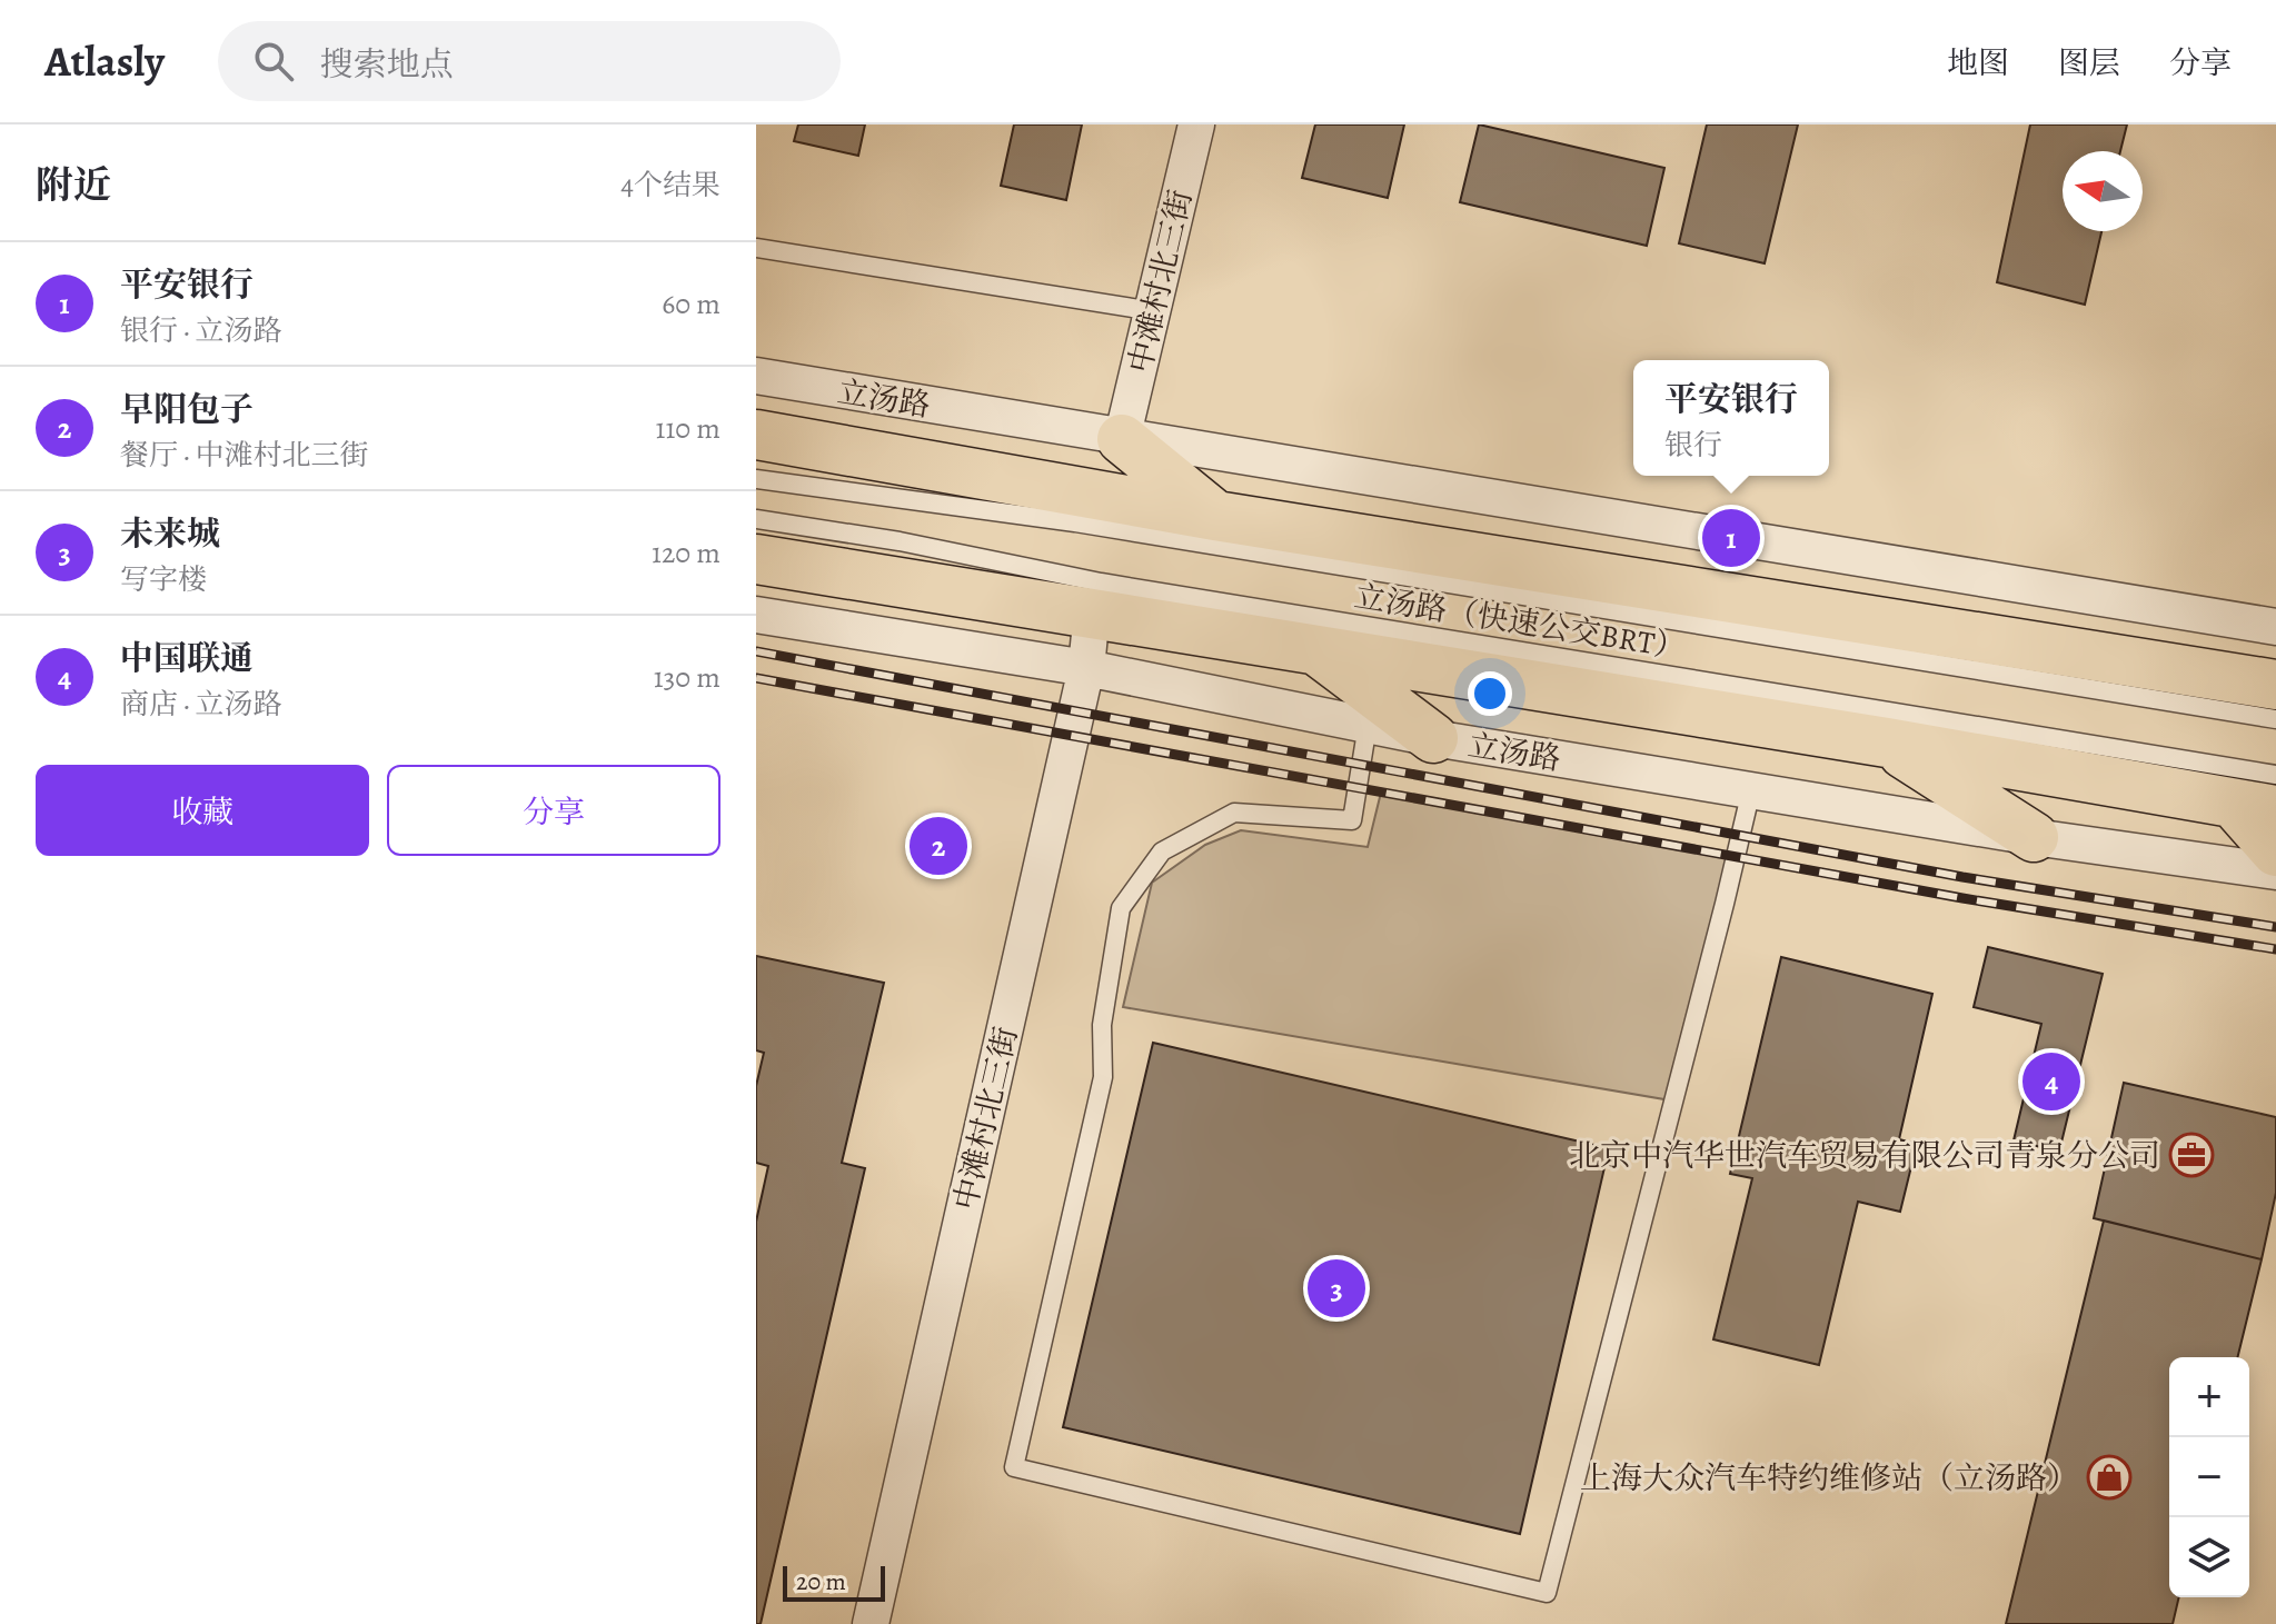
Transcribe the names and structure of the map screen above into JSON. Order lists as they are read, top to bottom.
{
  "streets": {
    "main road": ["立汤路"],
    "street": ["中滩村北三街"],
    "lane": ["立汤路（快速公交BRT）"]
  },
  "crossings": [
    ["中滩村北三街", "立汤路"]
  ],
  "places": {
    "office": ["北京中汽华世汽车贸易有限公司青泉分公司"],
    "shop": ["上海大众汽车特约维修站（立汤路）"]
  },
  "scale_bar": "20 m",
  "north": "left",
  "page": {
    "header": "Atlasly",
    "search": "搜索地点",
    "nav": ["地图", "图层", "分享"],
    "heading": ["附近", "4个结果"],
    "list": [
      {
        "mark": "1",
        "name": "平安银行",
        "note": "银行 · 立汤路",
        "value": "60 m"
      },
      {
        "mark": "2",
        "name": "早阳包子",
        "note": "餐厅 · 中滩村北三街",
        "value": "110 m"
      },
      {
        "mark": "3",
        "name": "未来城",
        "note": "写字楼",
        "value": "120 m"
      },
      {
        "mark": "4",
        "name": "中国联通",
        "note": "商店 · 立汤路",
        "value": "130 m"
      }
    ],
    "popup": ["平安银行", "银行"],
    "pins": [
      "1",
      "2",
      "4",
      "3"
    ],
    "buttons": ["收藏", "分享"],
    "map_buttons": ["+", "−"],
    "scale": "20 m"
  }
}
